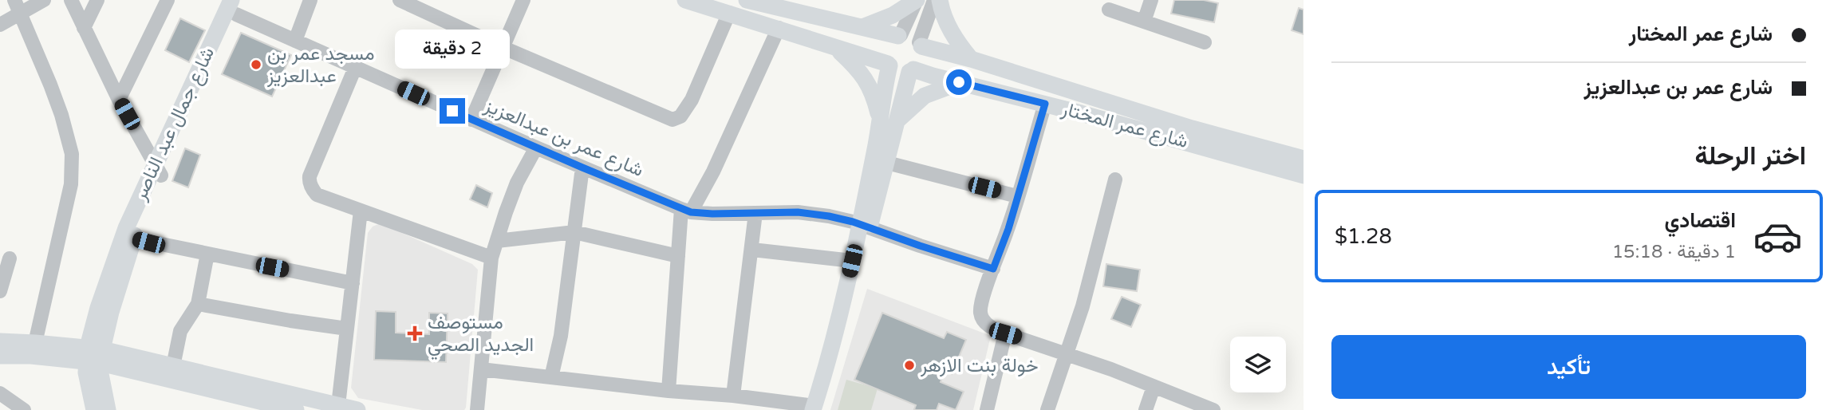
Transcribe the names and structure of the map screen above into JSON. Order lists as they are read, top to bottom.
{
  "streets": {
    "main road": ["شارع جمال عبد الناصر", "شارع عمر المختار"],
    "street": ["شارع عمر بن عبدالعزيز"]
  },
  "crossings": [
    ["شارع جمال عبد الناصر", "شارع عمر بن عبدالعزيز"]
  ],
  "places": {
    "other": ["مسجد عمر بن عبدالعزيز", "خولة بنت الازهر"],
    "health": ["مستوصف الجديد الصحي"]
  },
  "page": {
    "banner": ["شارع عمر المختار", "شارع عمر بن عبدالعزيز"],
    "bubble": "2 دقيقة",
    "heading": "اختر الرحلة",
    "list": [
      {
        "name": "اقتصادي",
        "note": "1 دقيقة · 15:18",
        "value": "$1.28"
      }
    ],
    "buttons": "تأكيد"
  }
}
